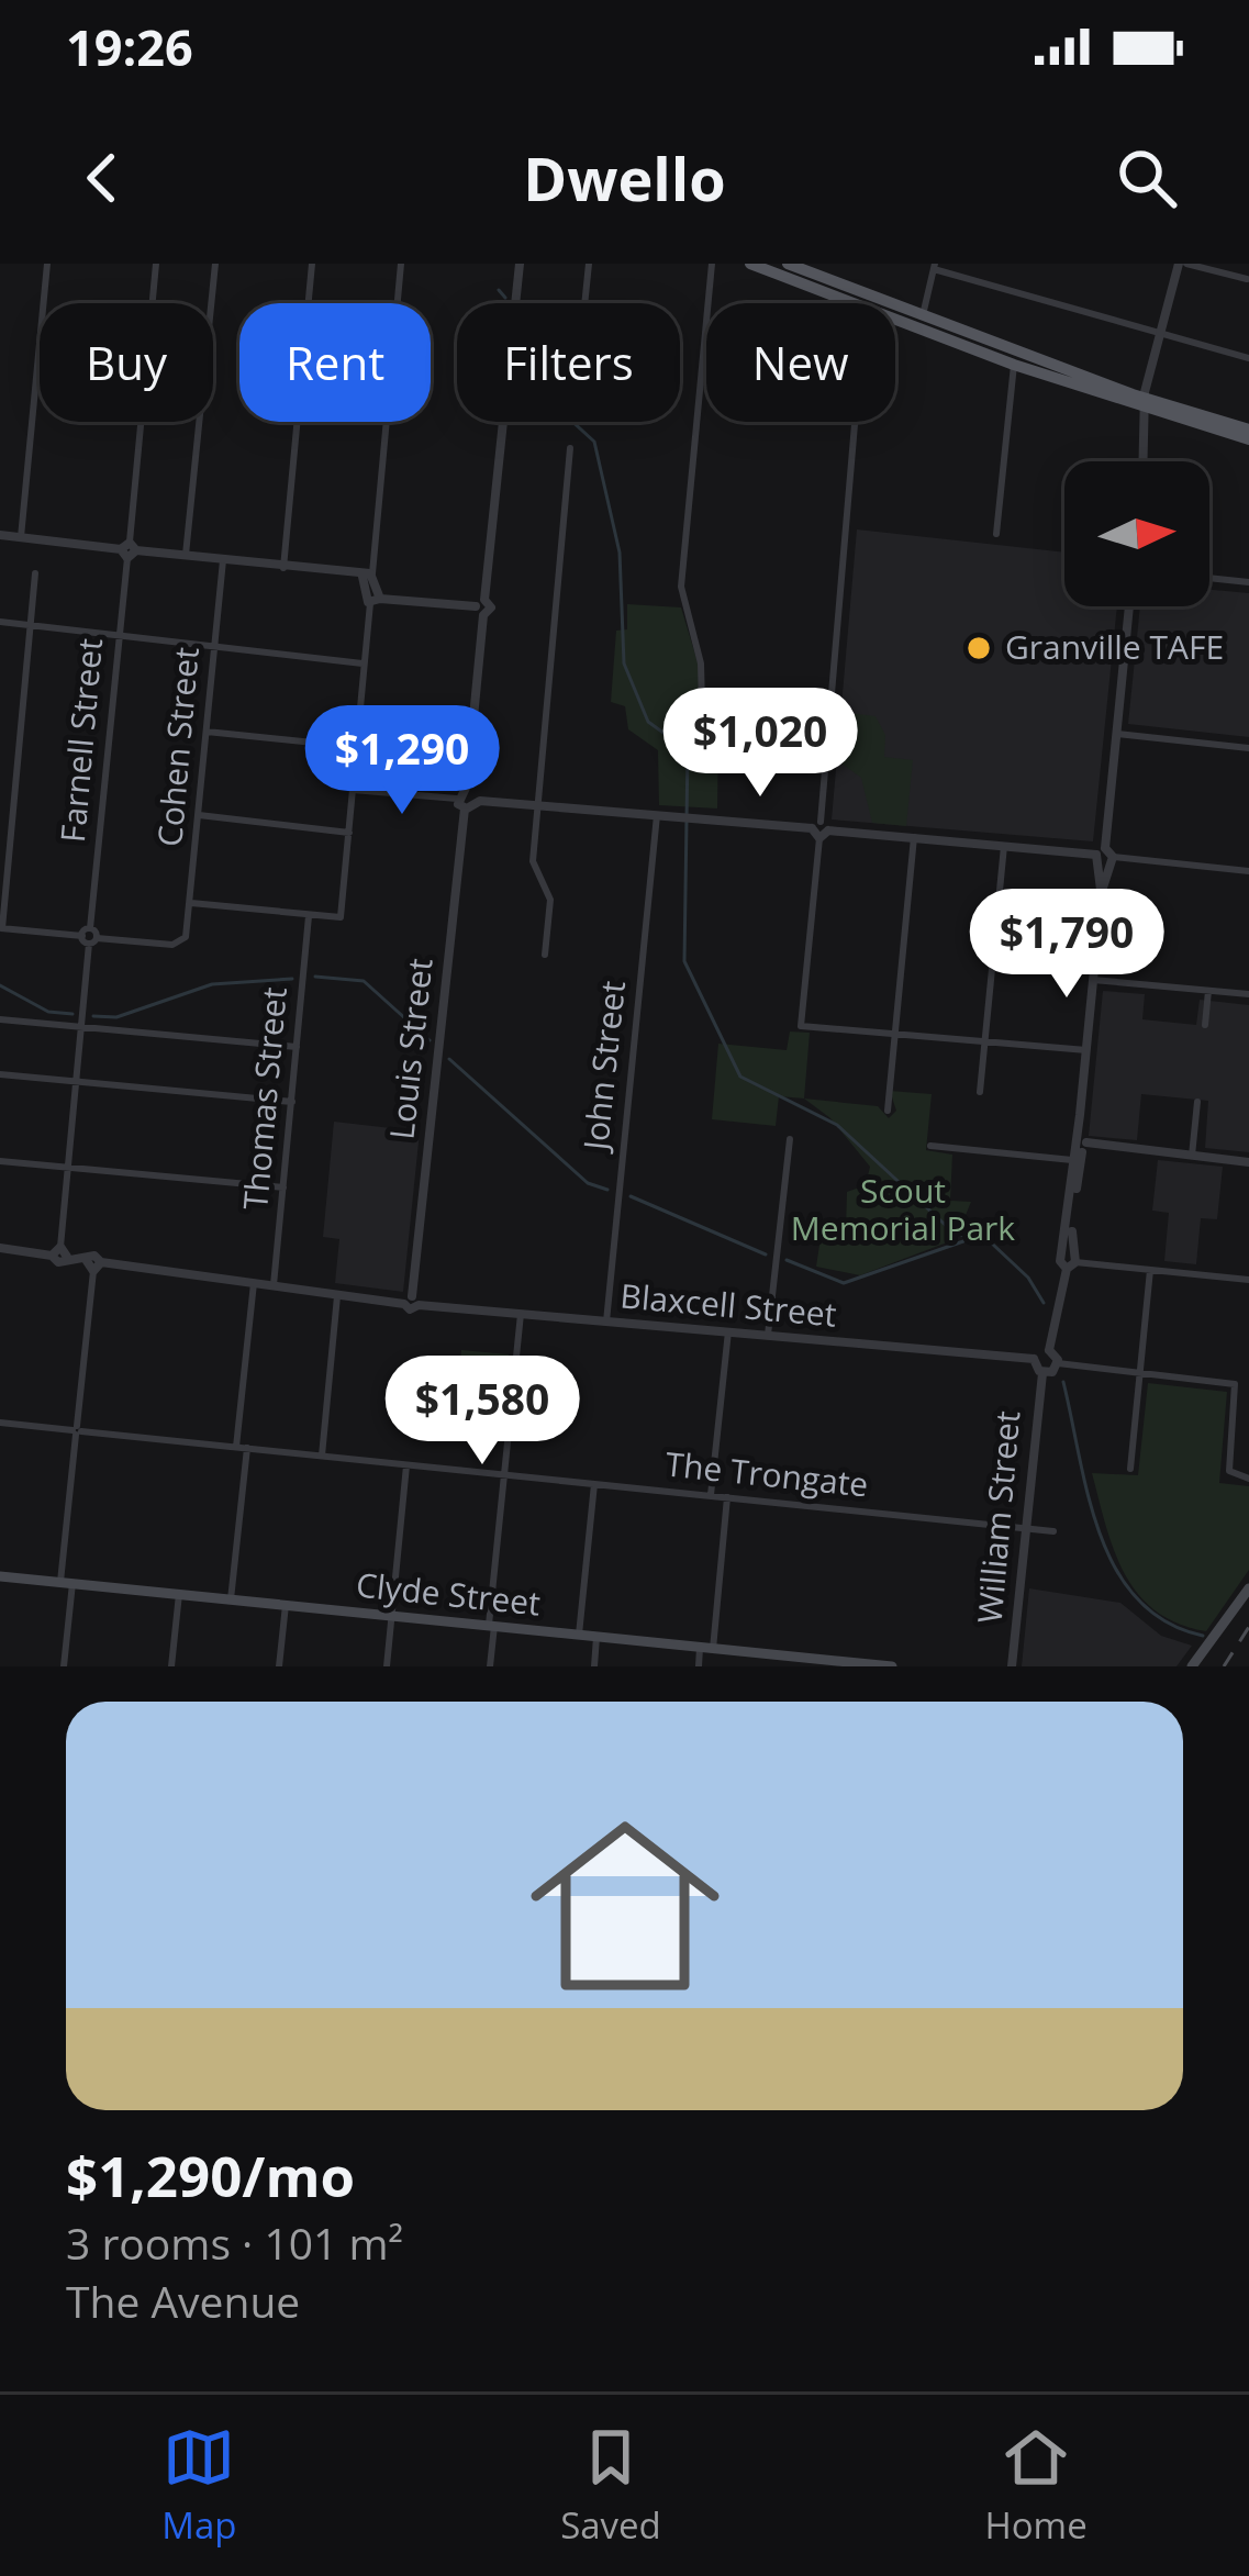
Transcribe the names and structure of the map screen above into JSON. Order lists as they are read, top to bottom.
{
  "streets": {
    "main road": ["Clyde Street"],
    "street": [
      "Farnell Street",
      "Cohen Street",
      "Louis Street",
      "John Street",
      "Thomas Street",
      "Blaxcell Street",
      "The Trongate",
      "William Street"
    ]
  },
  "crossings": [
    ["Farnell Street", "Cohen Street"],
    ["Louis Street", "Blaxcell Street"],
    ["John Street", "Blaxcell Street"],
    ["Thomas Street", "Blaxcell Street"],
    ["The Trongate", "William Street"]
  ],
  "parks": ["Scout Memorial Park"],
  "places": ["Granville TAFE"],
  "north": "right",
  "page": {
    "status": "19:26",
    "header": "Dwello",
    "chip": [
      "Buy",
      "Rent",
      "Filters",
      "New"
    ],
    "price": [
      "$1,020",
      "$1,290",
      "$1,790",
      "$1,580"
    ],
    "list": [
      {
        "name": "$1,290/mo",
        "note": "3 rooms · 101 m² · The Avenue"
      }
    ],
    "tabs": ["Map", "Saved", "Home"]
  }
}
